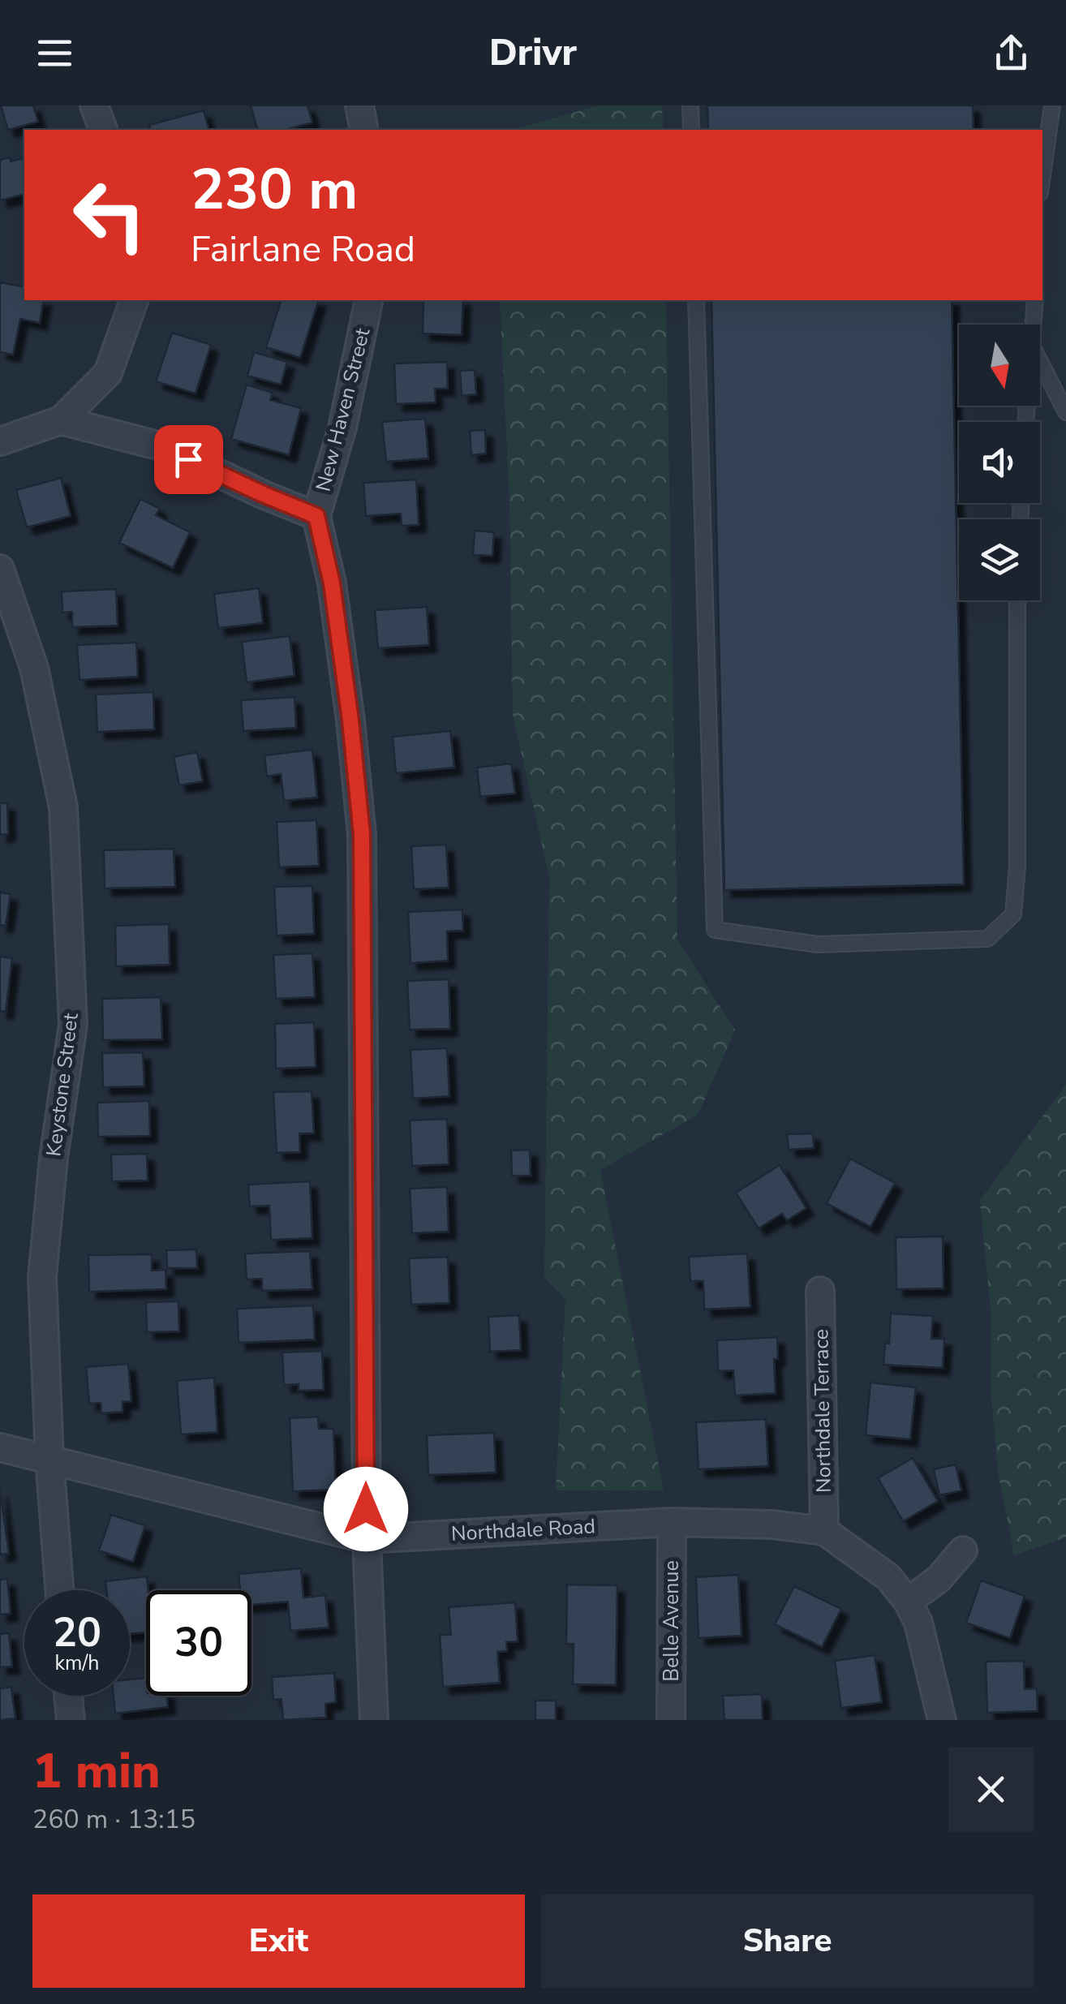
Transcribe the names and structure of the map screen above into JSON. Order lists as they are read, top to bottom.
{
  "streets": {
    "street": [
      "New Haven Street",
      "Keystone Street",
      "Northdale Terrace",
      "Northdale Road",
      "Belle Avenue"
    ]
  },
  "crossings": [
    ["New Haven Street", "Northdale Road"],
    ["Keystone Street", "Northdale Road"],
    ["Northdale Terrace", "Northdale Road"],
    ["Northdale Road", "Belle Avenue"]
  ],
  "north": "bottom",
  "page": {
    "header": "Drivr",
    "turn": ["230 m", "Fairlane Road"],
    "speed": "20 km/h",
    "limit": "30",
    "heading": ["1 min", "260 m · 13:15"],
    "buttons": ["Exit", "Share"]
  }
}
